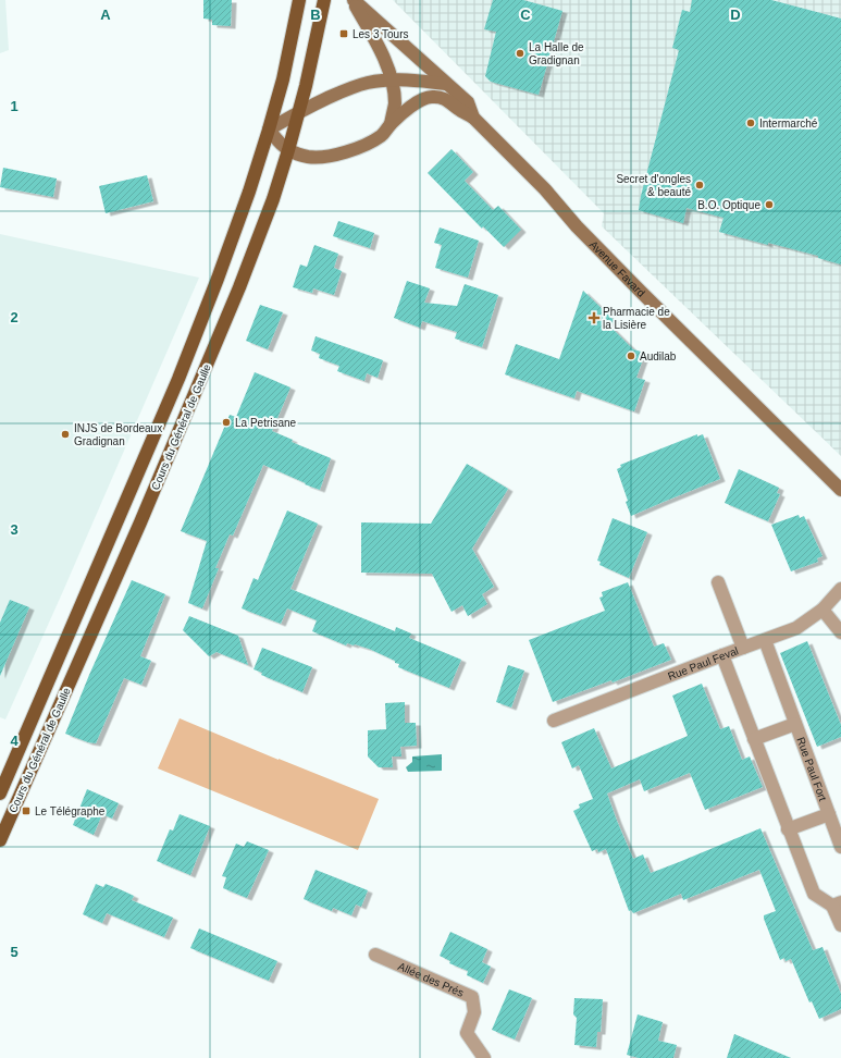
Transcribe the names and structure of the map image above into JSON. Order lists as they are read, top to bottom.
{
  "streets": {
    "main road": ["Cours du Général de Gaulle"],
    "street": [
      "Avenue Favard",
      "Rue Paul Feval",
      "Rue Paul Fort",
      "Allée des Prés"
    ]
  },
  "crossings": [
    ["Avenue Favard", "Cours du Général de Gaulle"],
    ["Rue Paul Feval", "Rue Paul Fort"]
  ],
  "places": {
    "transit": ["Les 3 Tours", "Le Télégraphe"],
    "other": [
      "La Halle de Gradignan",
      "Intermarché",
      "Secret d'ongles & beauté",
      "B.O. Optique",
      "Audilab",
      "La Petrisane",
      "INJS de Bordeaux Gradignan"
    ],
    "health": ["Pharmacie de la Lisière"]
  },
  "grid": {
    "columns": [
      "A",
      "B",
      "C",
      "D"
    ],
    "rows": [
      "1",
      "2",
      "3",
      "4",
      "5"
    ]
  }
}
